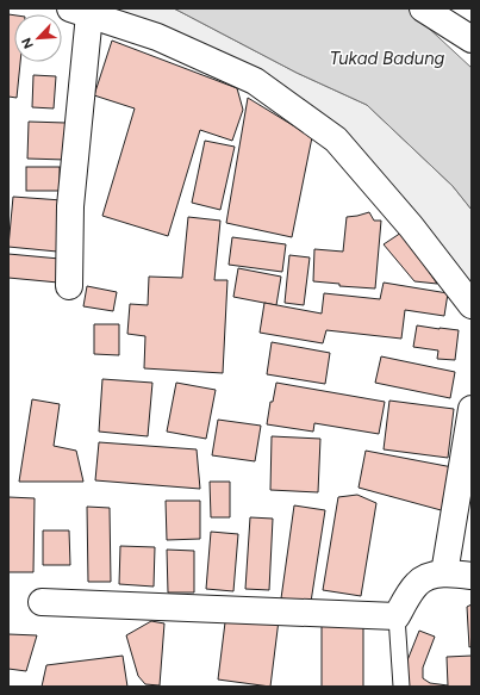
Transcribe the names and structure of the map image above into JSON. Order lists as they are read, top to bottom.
{
  "water": ["Tukad Badung"],
  "north": "bottom left"
}
